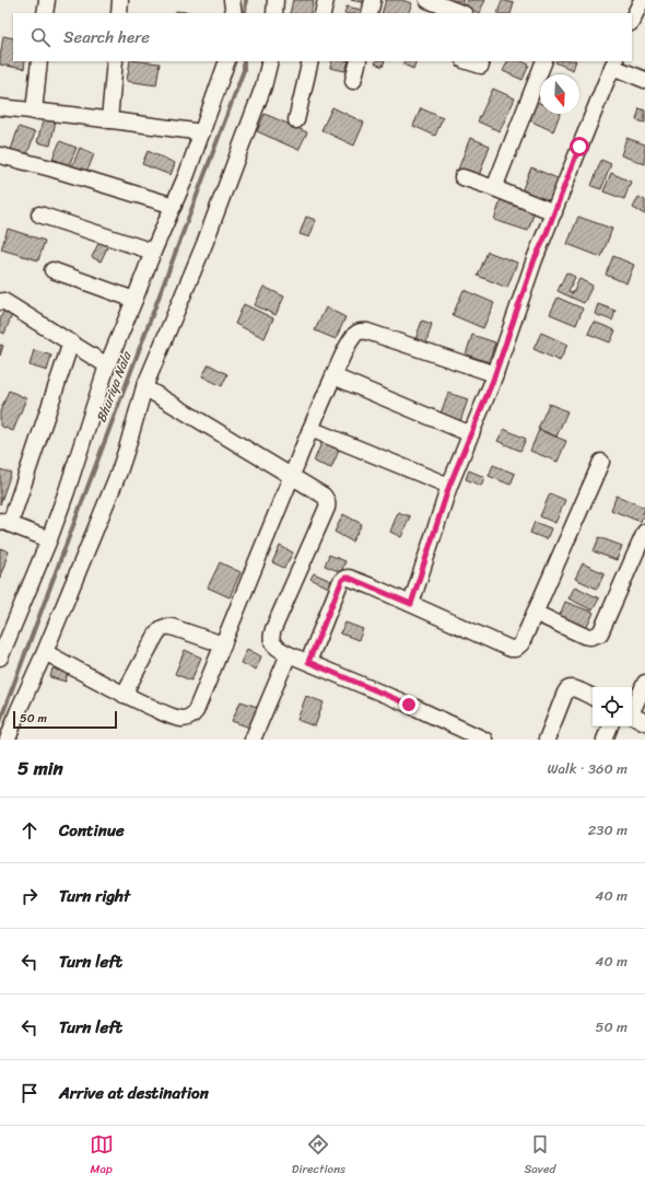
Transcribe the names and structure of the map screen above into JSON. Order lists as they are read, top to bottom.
{
  "water": ["Bhuriya Nala"],
  "scale_bar": "50 m",
  "north": "bottom",
  "page": {
    "search": "Search here",
    "scale": "50 m",
    "heading": ["5 min", "Walk · 360 m"],
    "list": [
      ["Continue", "230 m"],
      ["Turn right", "40 m"],
      ["Turn left", "40 m"],
      ["Turn left", "50 m"],
      "Arrive at destination"
    ],
    "nav": ["Map", "Directions", "Saved"]
  }
}
